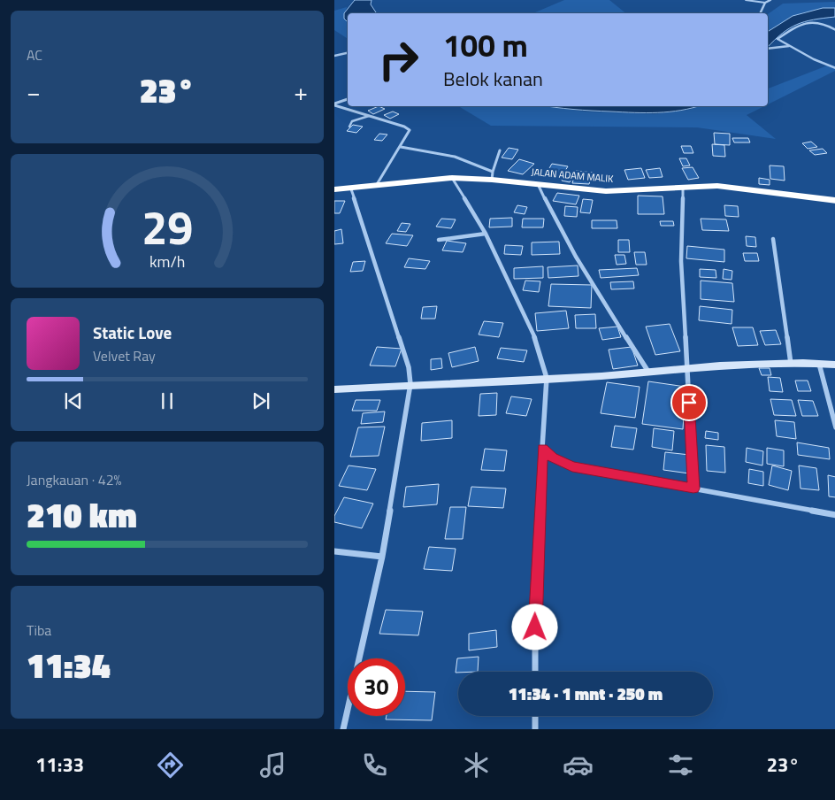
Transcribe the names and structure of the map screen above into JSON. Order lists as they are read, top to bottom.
{
  "streets": {
    "highway": ["JALAN ADAM MALIK"]
  },
  "page": {
    "tile": [
      "AC",
      ["Jangkauan · 42%", "210 km"],
      ["Tiba", "11:34"]
    ],
    "turn": ["100 m", "Belok kanan"],
    "heat": ["−", "23°", "+"],
    "song": ["Static Love", "Velvet Ray"],
    "limit": "30",
    "trip": "11:34 · 1 mnt · 250 m",
    "tabs": ["11:33", "23°"],
    "gauge": ["29", "km/h"]
  }
}
